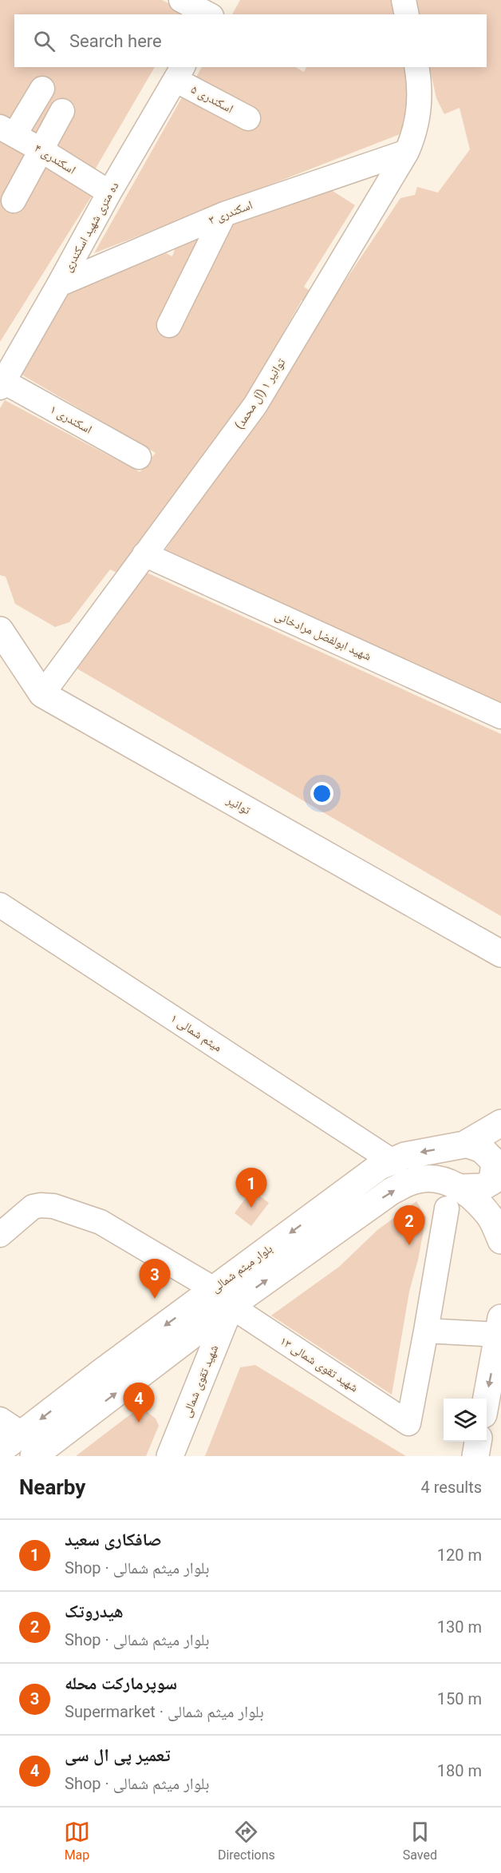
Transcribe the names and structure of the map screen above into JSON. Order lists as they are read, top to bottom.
{
  "streets": {
    "main road": ["توانیر", "بلوار میثم شمالی", "شهید تقوی شمالی"],
    "street": [
      "اسکندری ۵",
      "اسکندری ۴",
      "اسکندری ۳",
      "ده متری شهید اسکندری",
      "توانیر ۱ (آل محمد)",
      "اسکندری ۱",
      "شهید ابولفضل مرادخانی",
      "میثم شمالی ۱",
      "شهید تقوی شمالی ۱۳"
    ]
  },
  "crossings": [
    ["اسکندری ۵", "ده متری شهید اسکندری"],
    ["اسکندری ۴", "ده متری شهید اسکندری"],
    ["اسکندری ۳", "ده متری شهید اسکندری"],
    ["اسکندری ۳", "توانیر ۱ (آل محمد)"],
    ["ده متری شهید اسکندری", "اسکندری ۱"],
    ["توانیر ۱ (آل محمد)", "شهید ابولفضل مرادخانی"],
    ["توانیر ۱ (آل محمد)", "توانیر"],
    ["میثم شمالی ۱", "بلوار میثم شمالی"],
    ["بلوار میثم شمالی", "شهید تقوی شمالی ۱۳"],
    ["بلوار میثم شمالی", "شهید تقوی شمالی"],
    ["شهید تقوی شمالی ۱۳", "شهید تقوی شمالی"]
  ],
  "page": {
    "search": "Search here",
    "pins": [
      "1",
      "2",
      "3",
      "4"
    ],
    "heading": ["Nearby", "4 results"],
    "list": [
      {
        "mark": "1",
        "name": "صافکاری سعید",
        "note": "Shop · بلوار میثم شمالی",
        "value": "120 m"
      },
      {
        "mark": "2",
        "name": "هیدروتک",
        "note": "Shop · بلوار میثم شمالی",
        "value": "130 m"
      },
      {
        "mark": "3",
        "name": "سوپرمارکت محله",
        "note": "Supermarket · بلوار میثم شمالی",
        "value": "150 m"
      },
      {
        "mark": "4",
        "name": "تعمیر پی ال سی",
        "note": "Shop · بلوار میثم شمالی",
        "value": "180 m"
      }
    ],
    "nav": ["Map", "Directions", "Saved"]
  }
}
